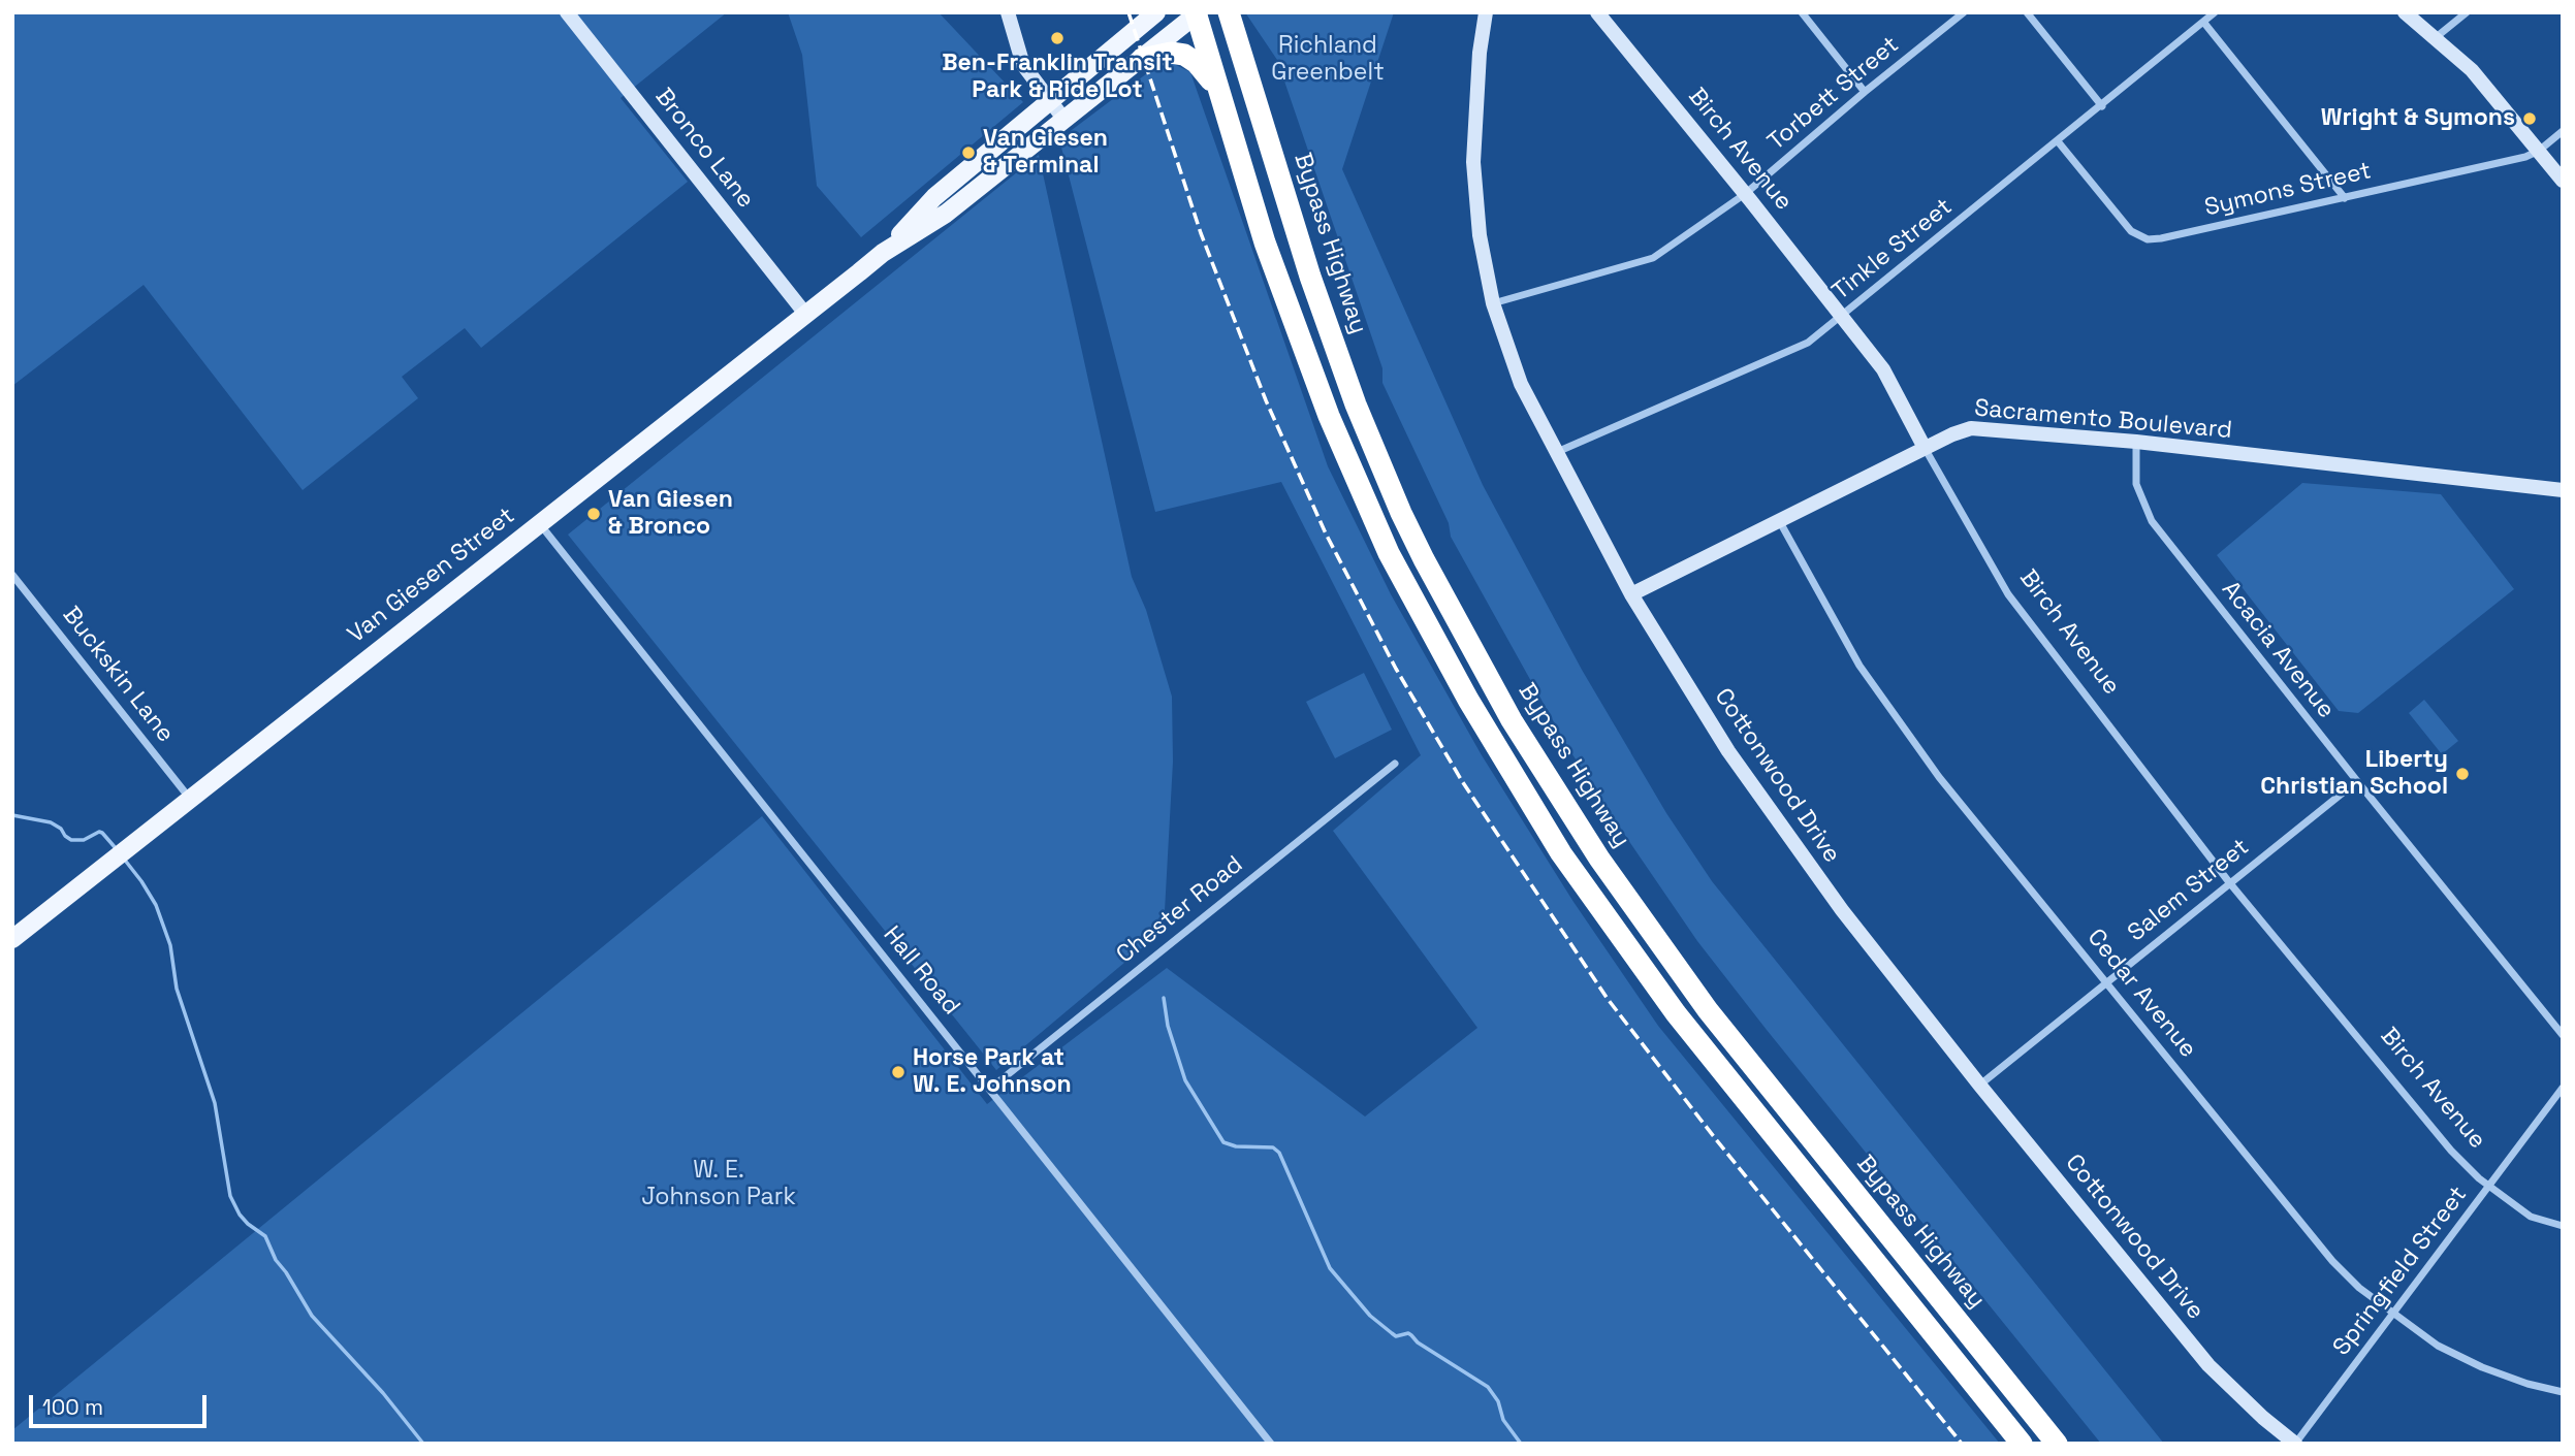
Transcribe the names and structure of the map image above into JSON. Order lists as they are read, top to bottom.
{
  "streets": {
    "highway": ["Bypass Highway"],
    "main road": ["Van Giesen Street"],
    "street": [
      "Torbett Street",
      "Bronco Lane",
      "Birch Avenue",
      "Symons Street",
      "Tinkle Street",
      "Sacramento Boulevard",
      "Acacia Avenue",
      "Buckskin Lane",
      "Cottonwood Drive",
      "Salem Street",
      "Chester Road",
      "Hall Road",
      "Cedar Avenue",
      "Springfield Street"
    ]
  },
  "crossings": [
    ["Torbett Street", "Birch Avenue"],
    ["Torbett Street", "Cottonwood Drive"],
    ["Bronco Lane", "Van Giesen Street"],
    ["Birch Avenue", "Tinkle Street"],
    ["Birch Avenue", "Sacramento Boulevard"],
    ["Birch Avenue", "Salem Street"],
    ["Birch Avenue", "Springfield Street"],
    ["Symons Street", "Tinkle Street"],
    ["Tinkle Street", "Cottonwood Drive"],
    ["Sacramento Boulevard", "Acacia Avenue"],
    ["Sacramento Boulevard", "Cottonwood Drive"],
    ["Sacramento Boulevard", "Cedar Avenue"],
    ["Van Giesen Street", "Buckskin Lane"],
    ["Van Giesen Street", "Hall Road"],
    ["Acacia Avenue", "Salem Street"],
    ["Cottonwood Drive", "Salem Street"],
    ["Cottonwood Drive", "Springfield Street"],
    ["Salem Street", "Cedar Avenue"],
    ["Chester Road", "Hall Road"],
    ["Cedar Avenue", "Springfield Street"]
  ],
  "parks": ["Richland Greenbelt", "W. E. Johnson Park"],
  "places": [
    "Ben-Franklin Transit Park & Ride Lot",
    "Wright & Symons",
    "Van Giesen & Terminal",
    "Van Giesen & Bronco",
    "Liberty Christian School",
    "Horse Park at W. E. Johnson"
  ],
  "scale_bar": "100 m"
}
